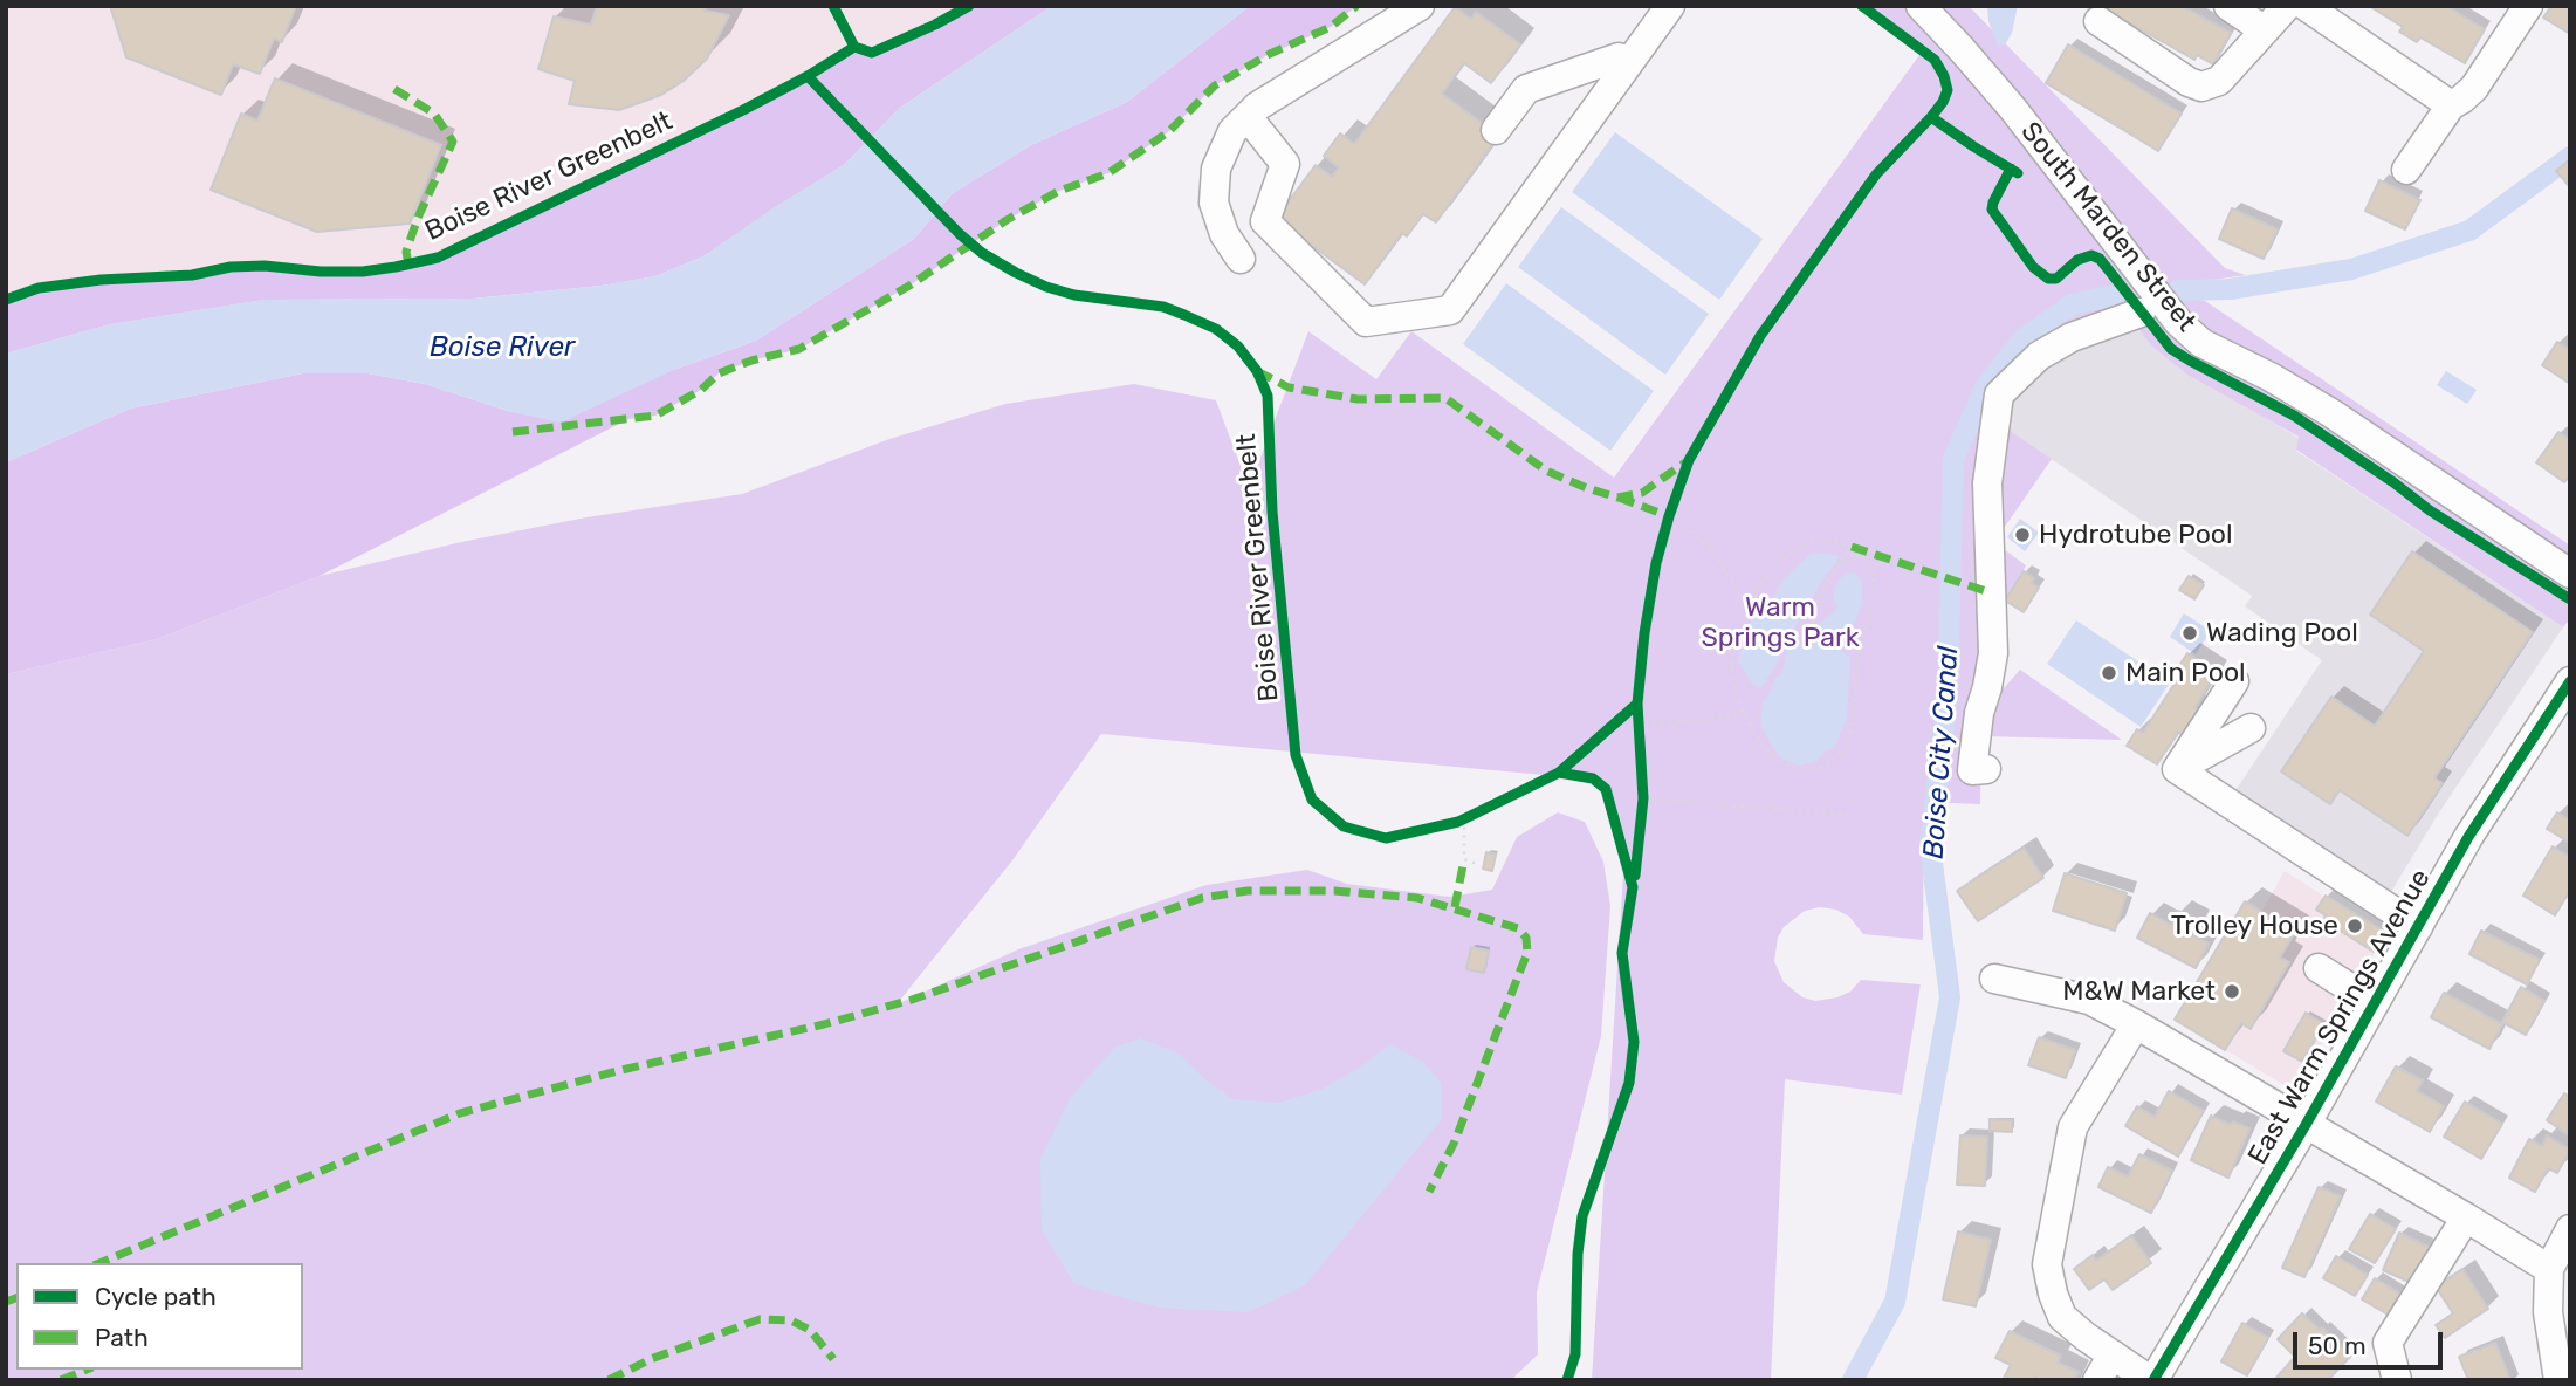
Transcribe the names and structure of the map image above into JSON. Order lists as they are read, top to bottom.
{
  "streets": {
    "street": ["South Marden Street", "East Warm Springs Avenue"],
    "cycle path": ["Boise River Greenbelt"]
  },
  "water": ["Boise River", "Boise City Canal"],
  "parks": ["Warm Springs Park"],
  "places": [
    "Hydrotube Pool",
    "Wading Pool",
    "Main Pool",
    "Trolley House",
    "M&W Market"
  ],
  "legend": ["Cycle path", "Path"],
  "scale_bar": "50 m"
}
